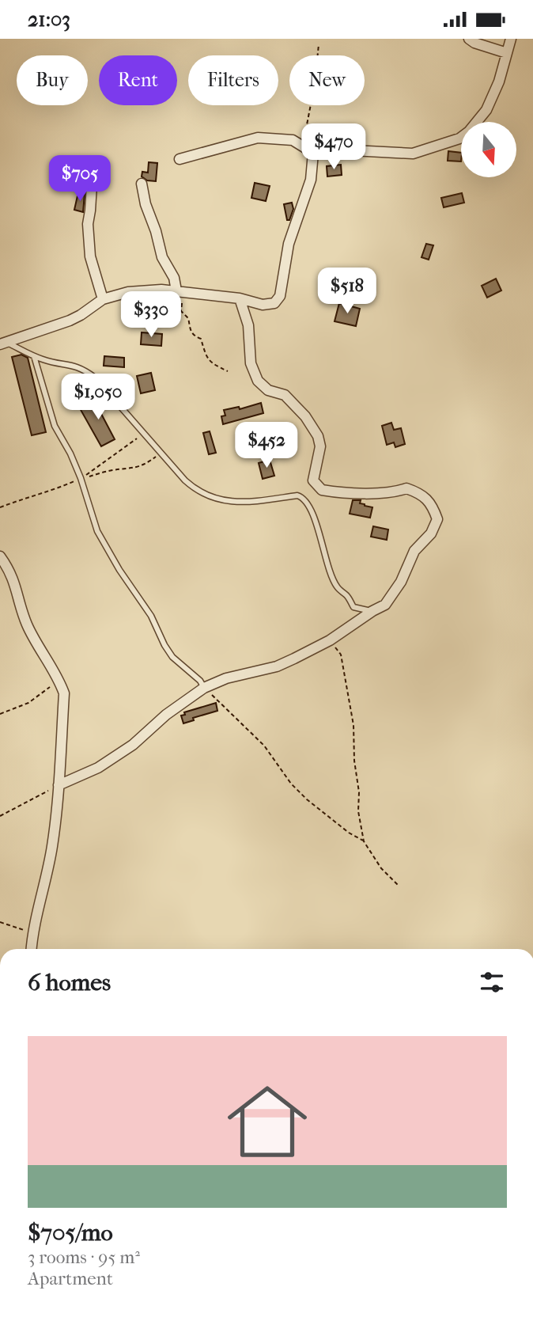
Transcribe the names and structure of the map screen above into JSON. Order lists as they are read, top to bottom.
{
  "north": "bottom",
  "page": {
    "status": "21:03",
    "chip": [
      "Buy",
      "Rent",
      "Filters",
      "New"
    ],
    "price": [
      "$470",
      "$705",
      "$518",
      "$330",
      "$1,050",
      "$452"
    ],
    "heading": "6 homes",
    "list": [
      {
        "name": "$705/mo",
        "note": "3 rooms · 95 m² · Apartment"
      }
    ]
  }
}
